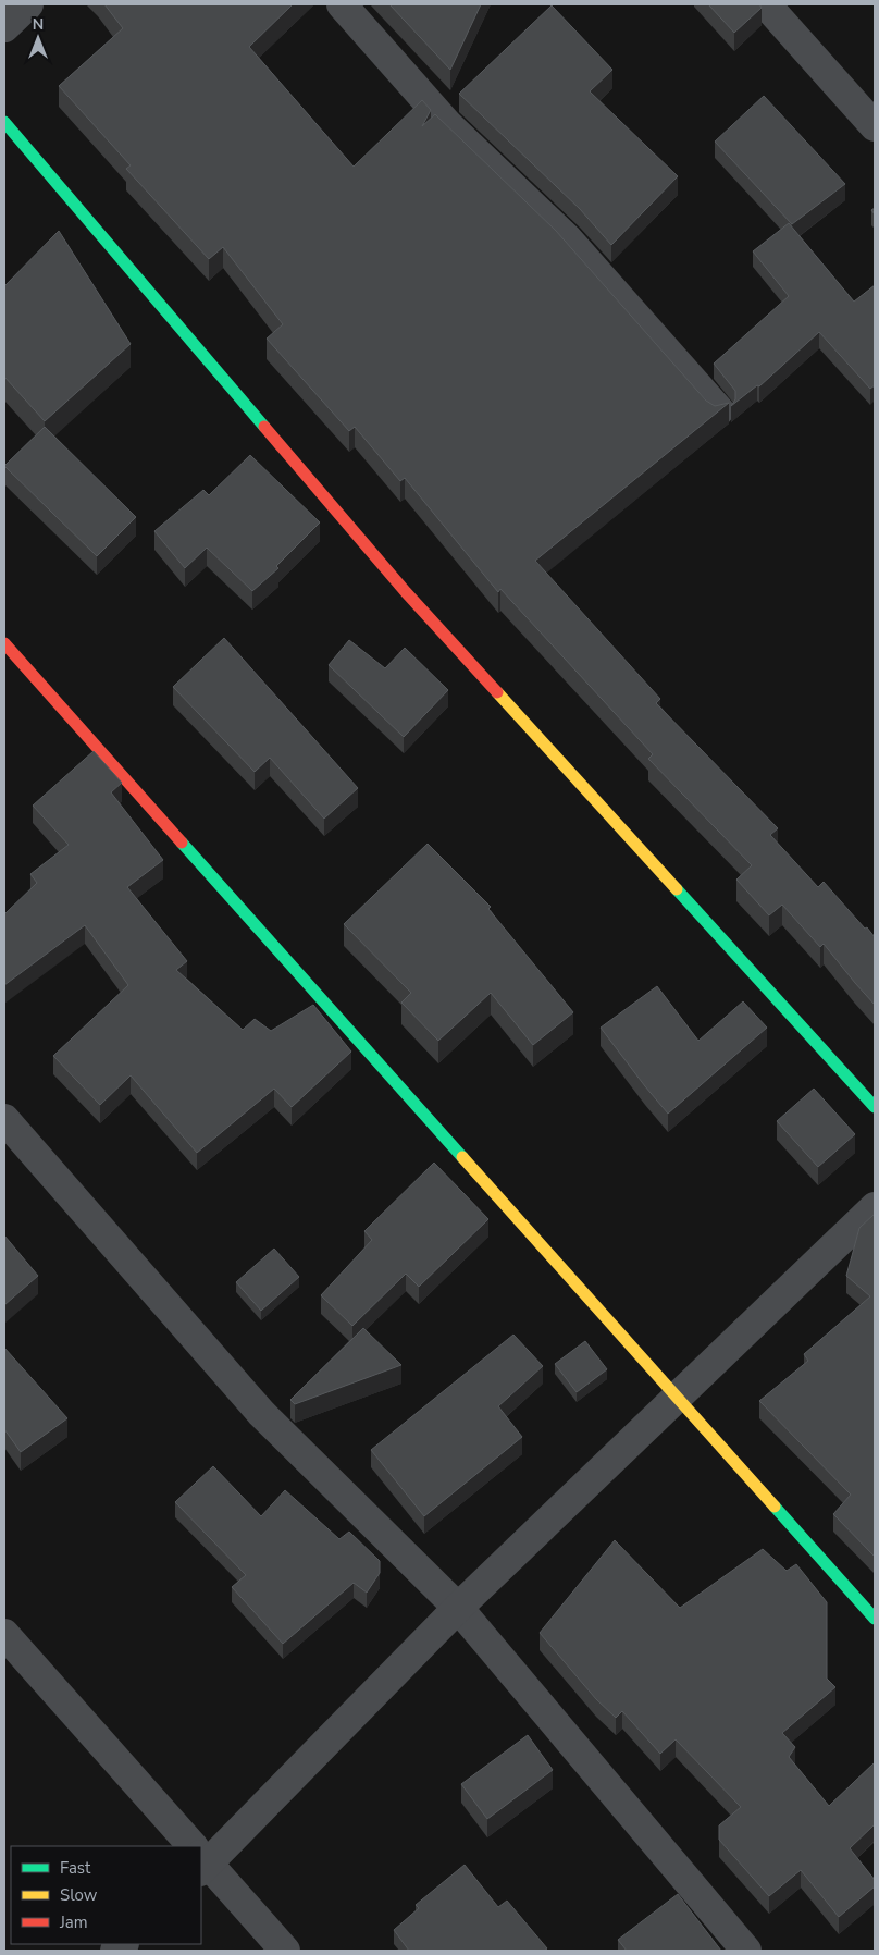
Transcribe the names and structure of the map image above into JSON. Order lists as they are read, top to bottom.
{
  "legend": ["Fast", "Slow", "Jam"],
  "north": "top"
}
